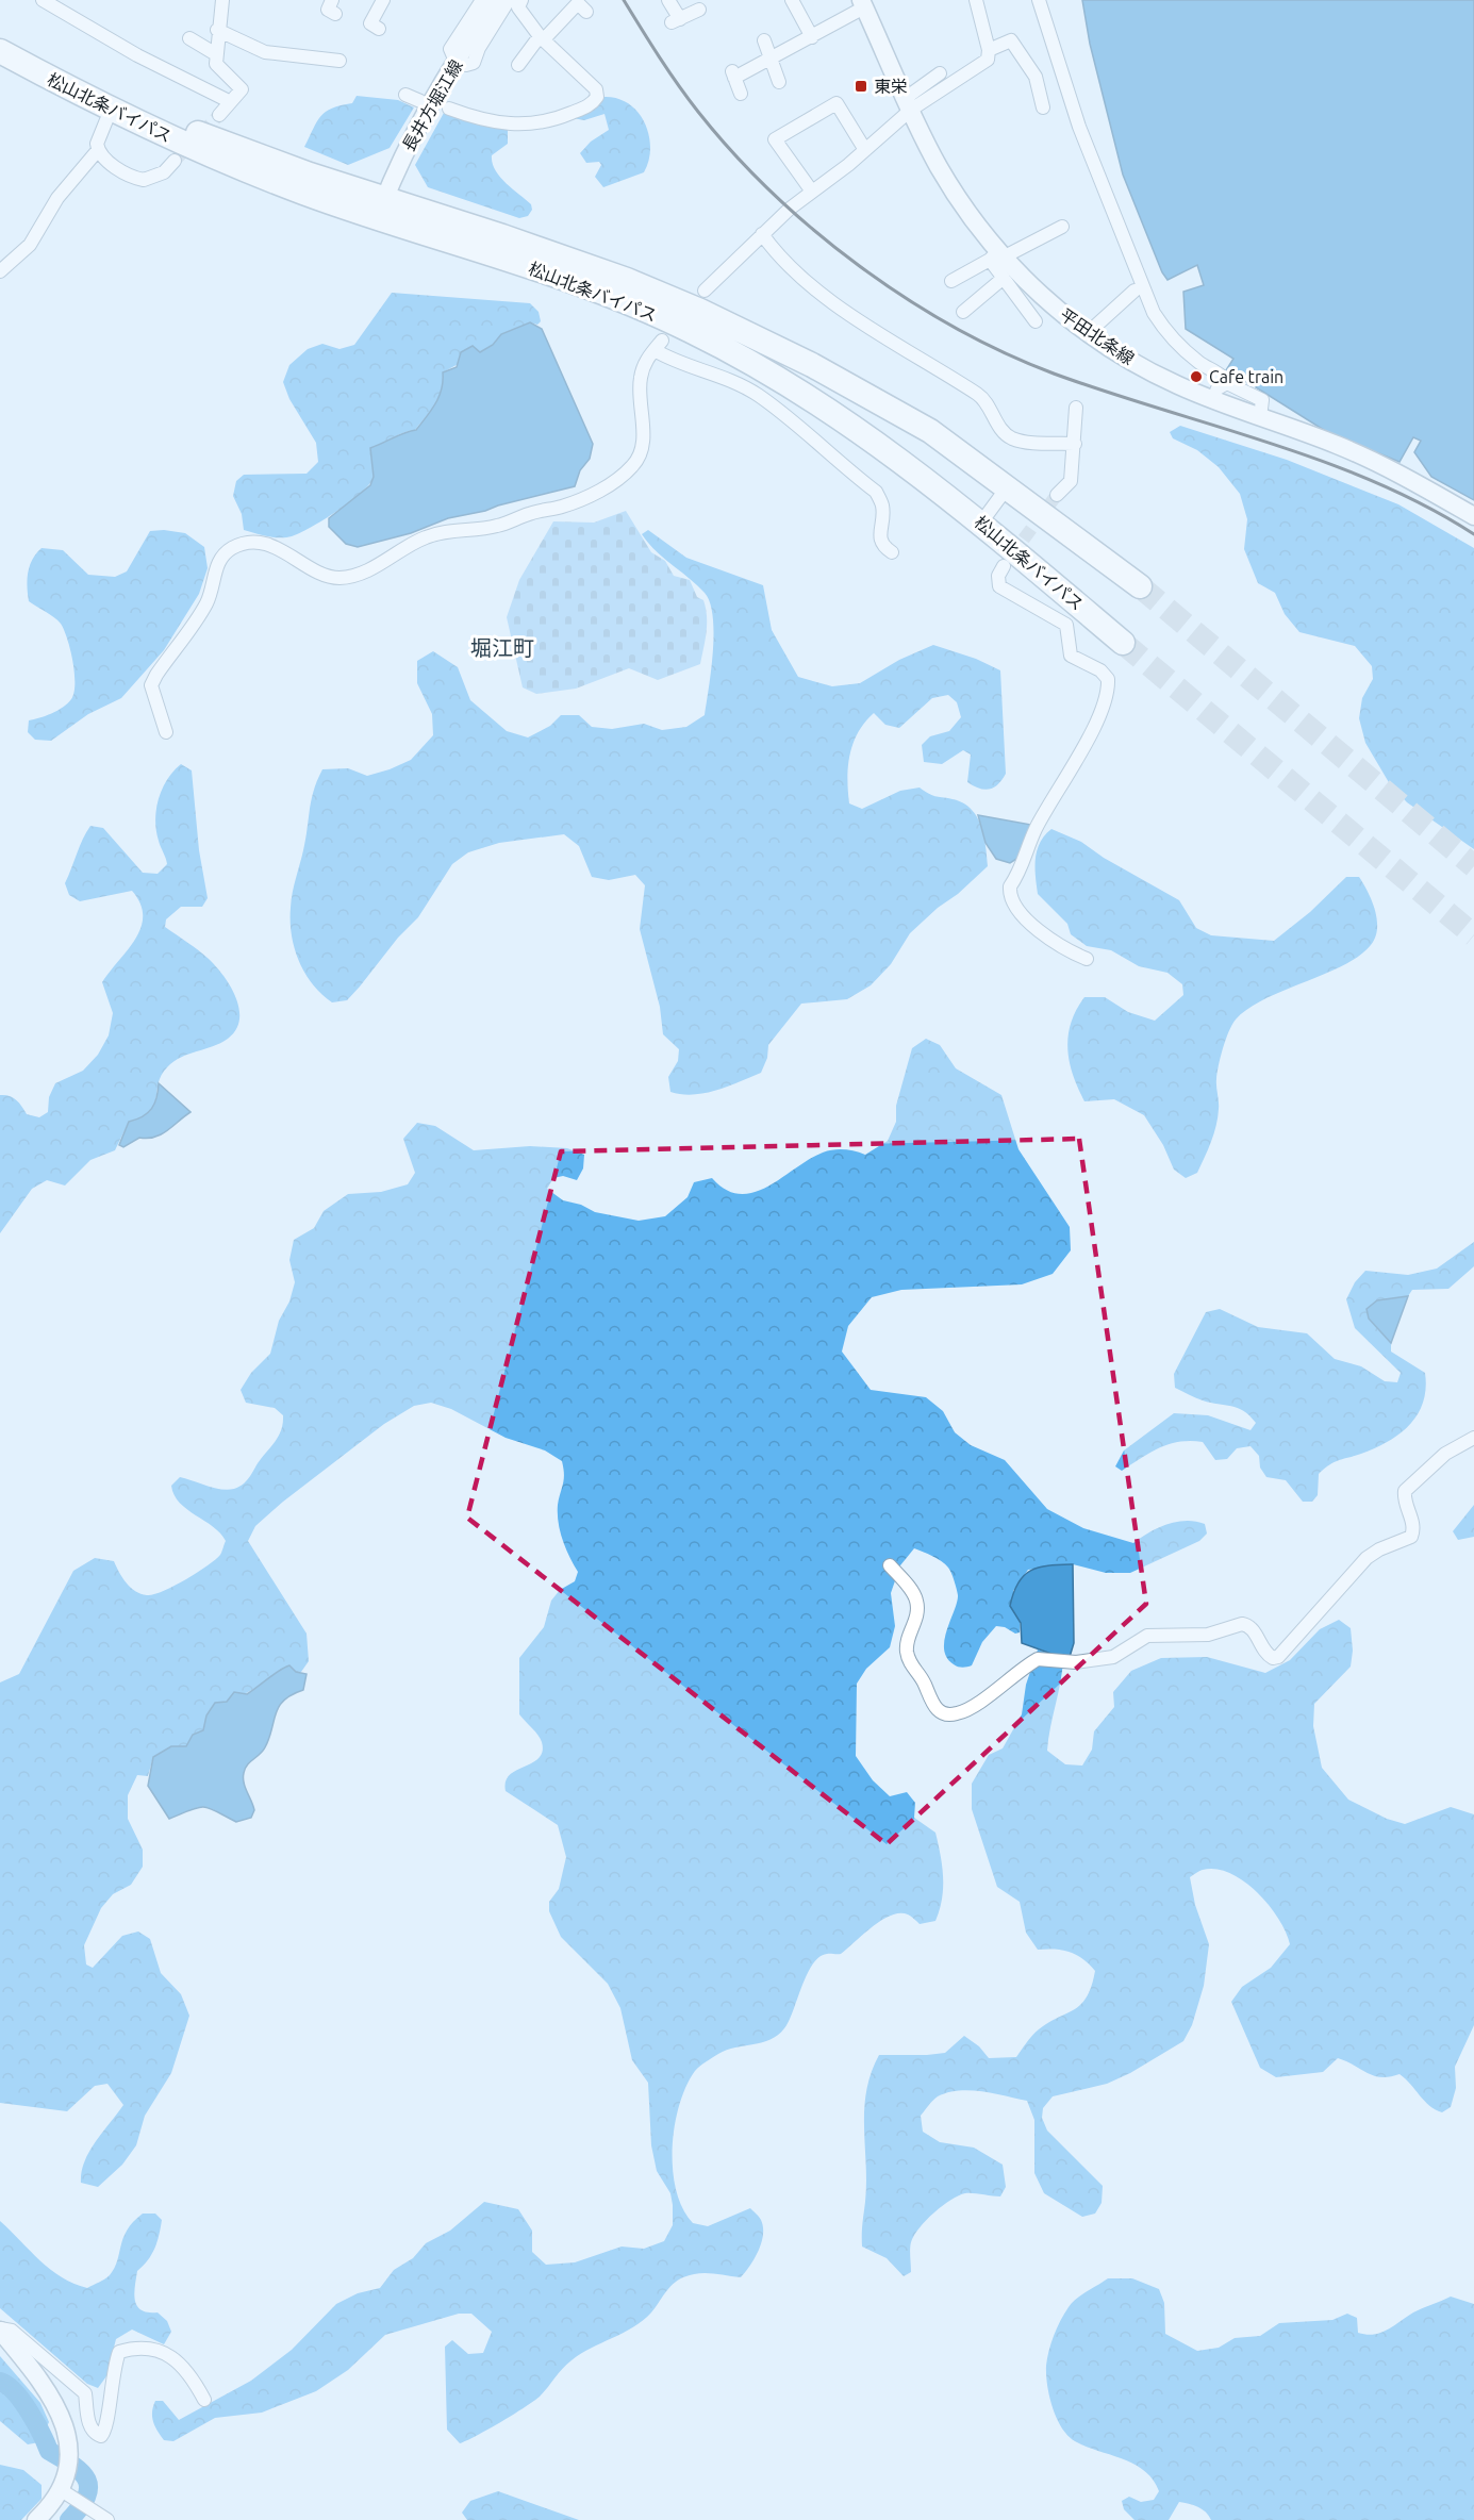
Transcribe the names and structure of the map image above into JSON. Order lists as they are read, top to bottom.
{
  "streets": {
    "highway": ["松山北条バイパス"],
    "main road": ["長井方堀江線", "平田北条線"]
  },
  "crossings": [
    ["長井方堀江線", "松山北条バイパス"]
  ],
  "districts": ["堀江町"],
  "places": {
    "transit": ["東栄"],
    "other": ["Cafe train"]
  }
}
